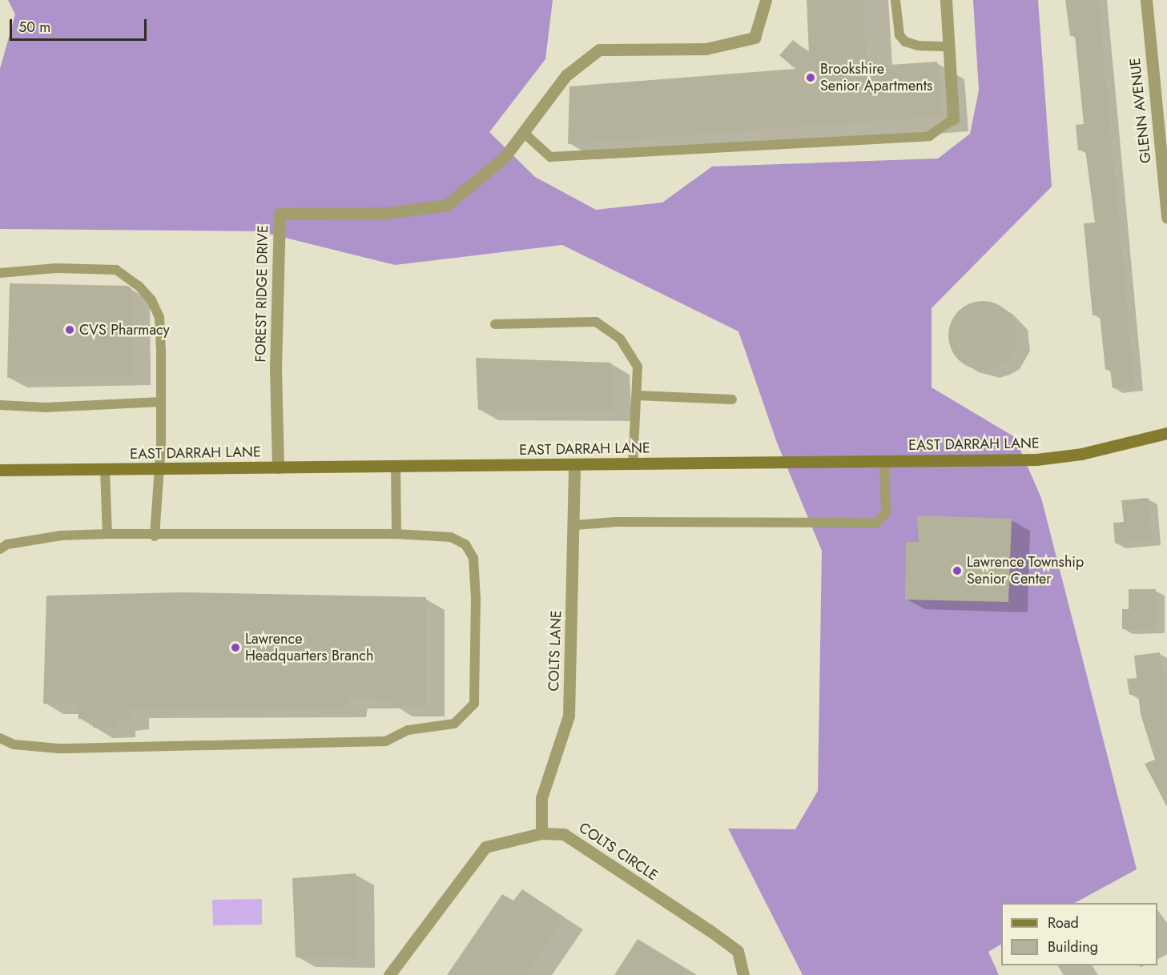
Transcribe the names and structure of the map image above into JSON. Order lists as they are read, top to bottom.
{
  "streets": {
    "street": [
      "GLENN AVENUE",
      "FOREST RIDGE DRIVE",
      "EAST DARRAH LANE",
      "COLTS LANE",
      "COLTS CIRCLE"
    ]
  },
  "crossings": [
    ["FOREST RIDGE DRIVE", "EAST DARRAH LANE"],
    ["EAST DARRAH LANE", "COLTS LANE"],
    ["COLTS LANE", "COLTS CIRCLE"]
  ],
  "places": [
    "Brookshire Senior Apartments",
    "CVS Pharmacy",
    "Lawrence Township Senior Center",
    "Lawrence Headquarters Branch"
  ],
  "legend": ["Road", "Building"],
  "scale_bar": "50 m"
}
